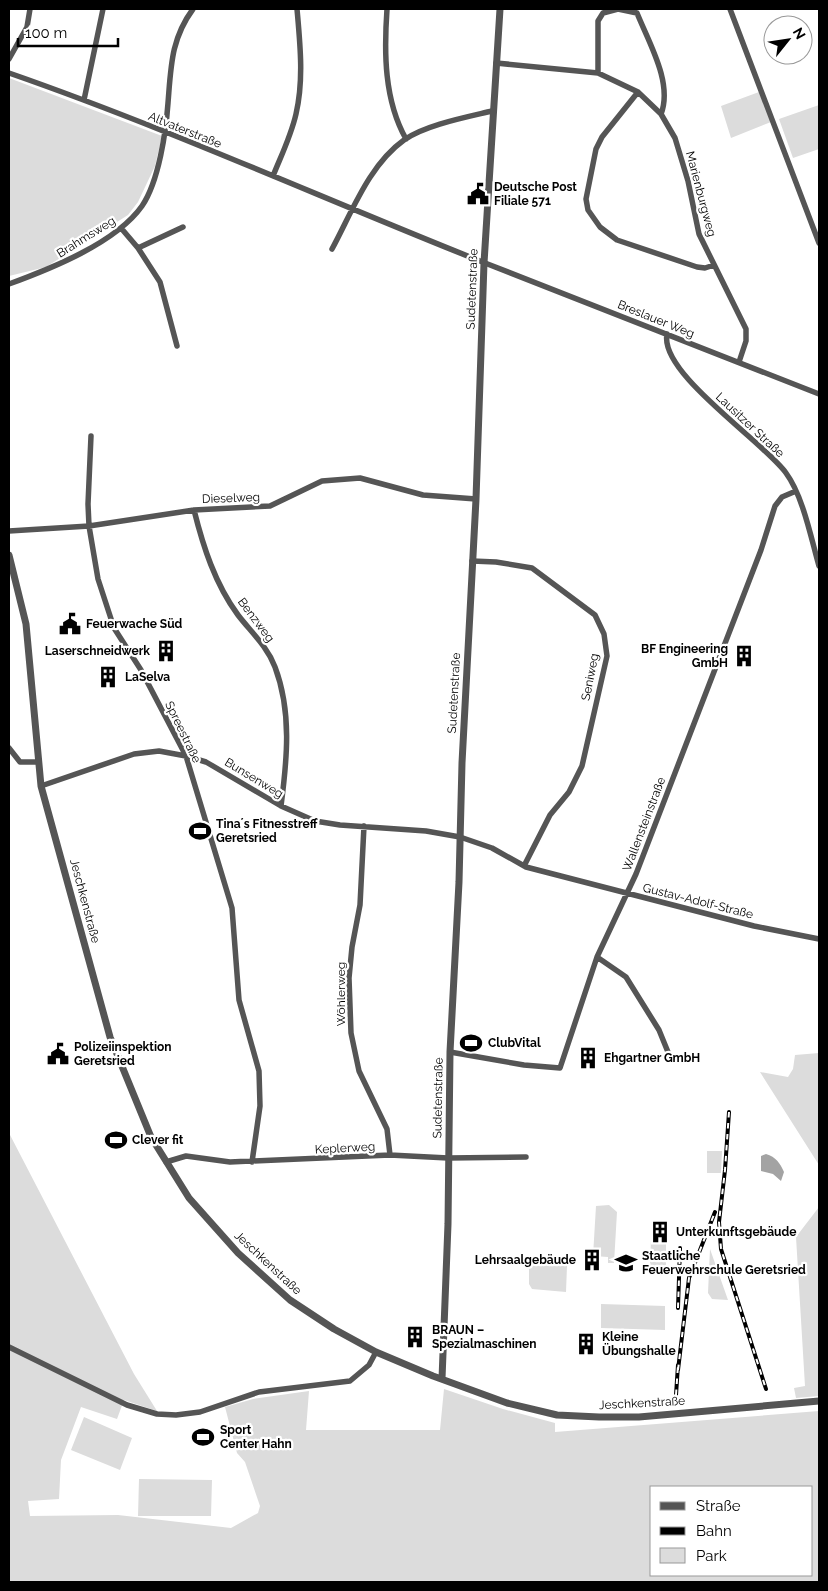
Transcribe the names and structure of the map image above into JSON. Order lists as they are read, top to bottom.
{
  "streets": {
    "street": [
      "Altvaterstraße",
      "Marienburgweg",
      "Brahmsweg",
      "Sudetenstraße",
      "Breslauer Weg",
      "Lausitzer Straße",
      "Dieselweg",
      "Benzweg",
      "Seniweg",
      "Spreestraße",
      "Bunsenweg",
      "Wallensteinstraße",
      "Jeschkenstraße",
      "Gustav-Adolf-Straße",
      "Wöhlerweg",
      "Keplerweg"
    ]
  },
  "crossings": [
    ["Altvaterstraße", "Brahmsweg"],
    ["Altvaterstraße", "Sudetenstraße"],
    ["Altvaterstraße", "Breslauer Weg"],
    ["Marienburgweg", "Sudetenstraße"],
    ["Marienburgweg", "Breslauer Weg"],
    ["Sudetenstraße", "Breslauer Weg"],
    ["Sudetenstraße", "Dieselweg"],
    ["Sudetenstraße", "Seniweg"],
    ["Sudetenstraße", "Bunsenweg"],
    ["Sudetenstraße", "Wallensteinstraße"],
    ["Sudetenstraße", "Jeschkenstraße"],
    ["Sudetenstraße", "Gustav-Adolf-Straße"],
    ["Sudetenstraße", "Keplerweg"],
    ["Breslauer Weg", "Lausitzer Straße"],
    ["Lausitzer Straße", "Wallensteinstraße"],
    ["Dieselweg", "Benzweg"],
    ["Dieselweg", "Spreestraße"],
    ["Benzweg", "Bunsenweg"],
    ["Seniweg", "Gustav-Adolf-Straße"],
    ["Spreestraße", "Bunsenweg"],
    ["Spreestraße", "Keplerweg"],
    ["Bunsenweg", "Jeschkenstraße"],
    ["Bunsenweg", "Gustav-Adolf-Straße"],
    ["Bunsenweg", "Wöhlerweg"],
    ["Wallensteinstraße", "Gustav-Adolf-Straße"],
    ["Jeschkenstraße", "Keplerweg"],
    ["Wöhlerweg", "Keplerweg"]
  ],
  "places": {
    "public building": ["Deutsche Post Filiale 571", "Feuerwache Süd", "Polizeiinspektion Geretsried"],
    "building": [
      "Laserschneidwerk",
      "BF Engineering GmbH",
      "LaSelva",
      "Ehgartner GmbH",
      "Unterkunftsgebäude",
      "Lehrsaalgebäude",
      "BRAUN – Spezialmaschinen",
      "Kleine Übungshalle"
    ],
    "sports": [
      "Tina´s Fitnesstreff Geretsried",
      "ClubVital",
      "Clever fit",
      "Sport Center Hahn"
    ],
    "school or university": ["Staatliche Feuerwehrschule Geretsried"]
  },
  "legend": ["Straße", "Bahn", "Park"],
  "scale_bar": "100 m",
  "north": "top right"
}
